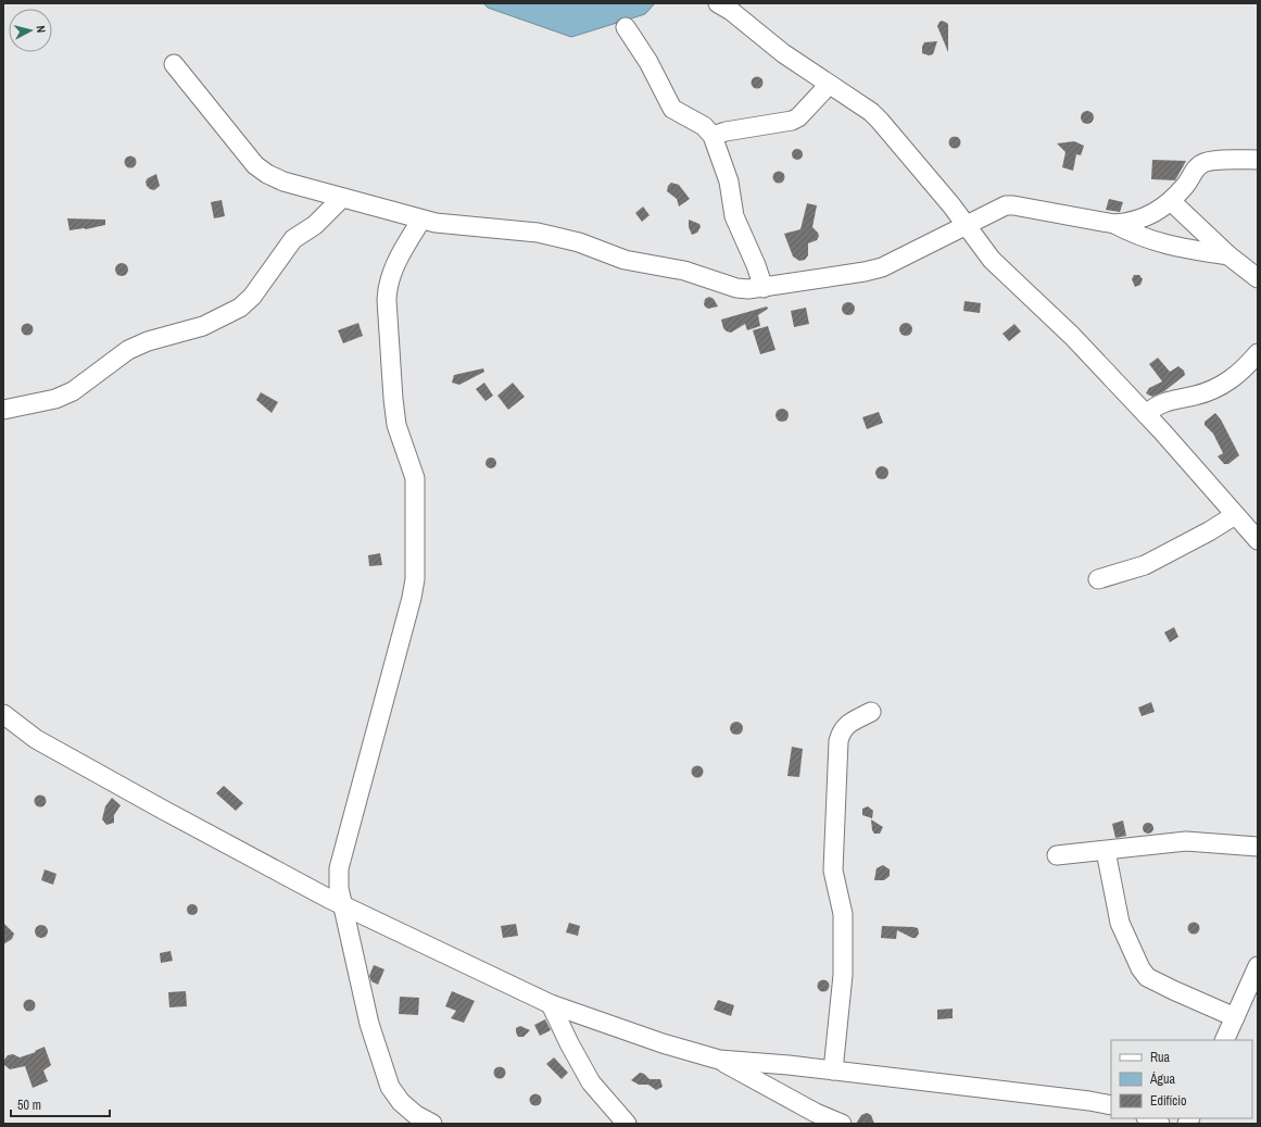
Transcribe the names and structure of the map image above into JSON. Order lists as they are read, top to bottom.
{
  "legend": ["Rua", "Água", "Edifício"],
  "scale_bar": "50 m",
  "north": "right"
}
